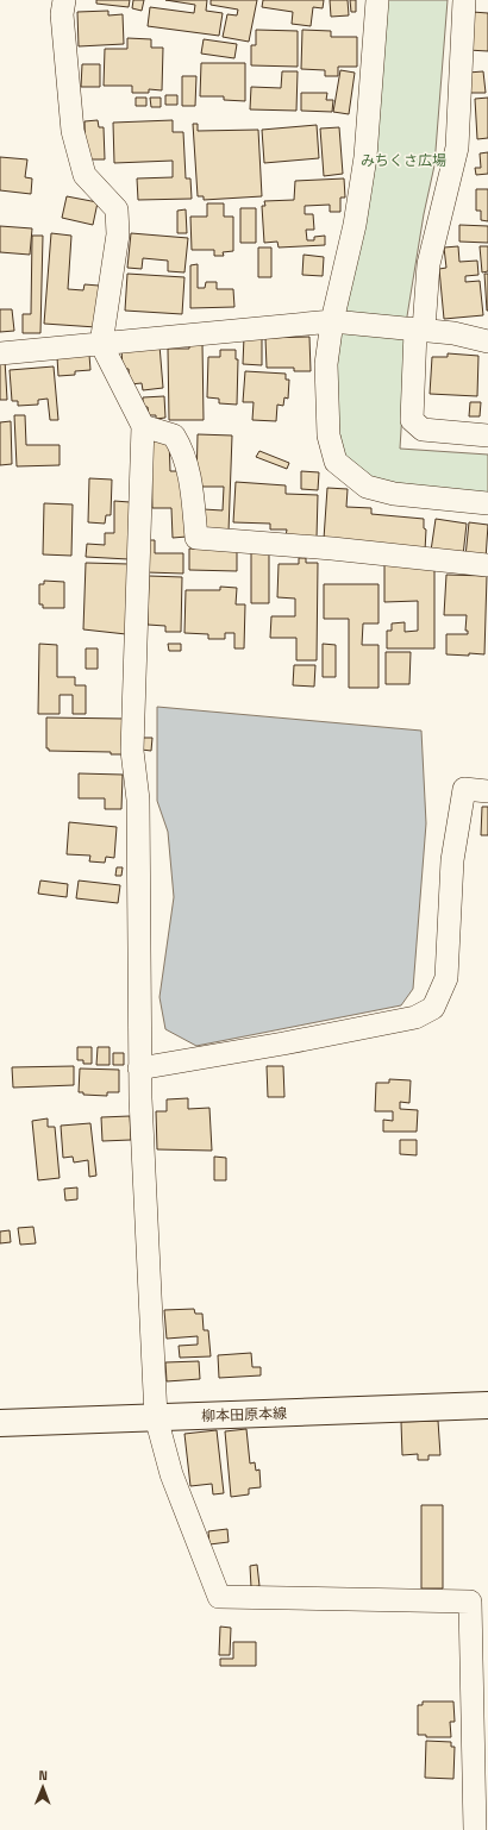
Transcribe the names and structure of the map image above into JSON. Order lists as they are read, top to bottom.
{
  "streets": {
    "main road": ["柳本田原本線"]
  },
  "parks": ["みちくさ広場"],
  "north": "top"
}
